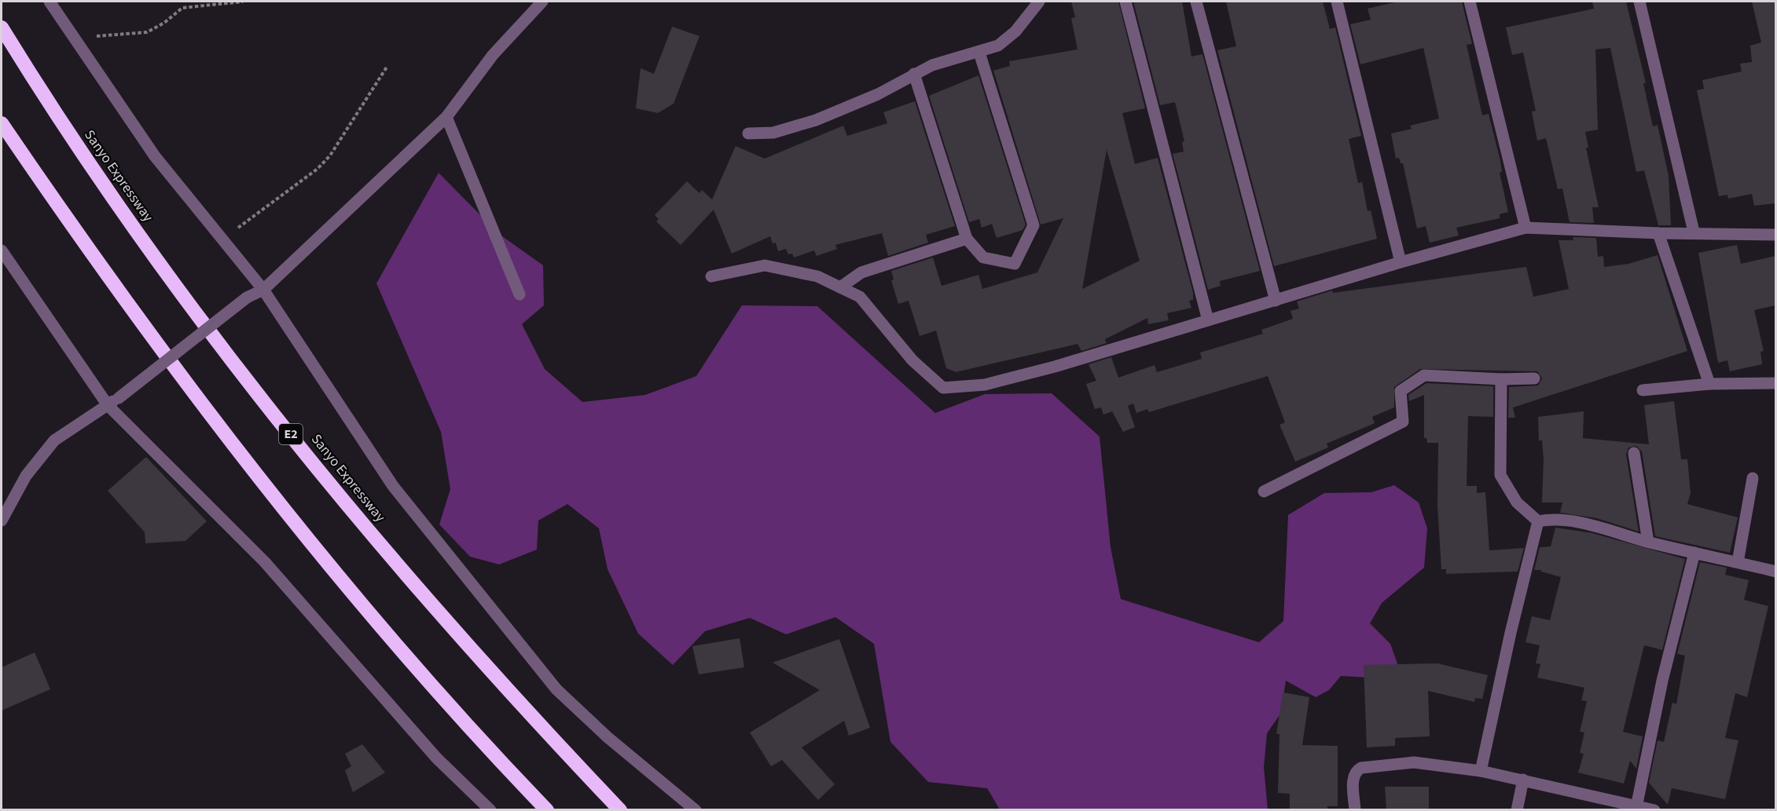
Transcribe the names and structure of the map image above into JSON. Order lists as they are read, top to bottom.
{
  "streets": {
    "highway": ["Sanyo Expressway", "E2"]
  }
}
